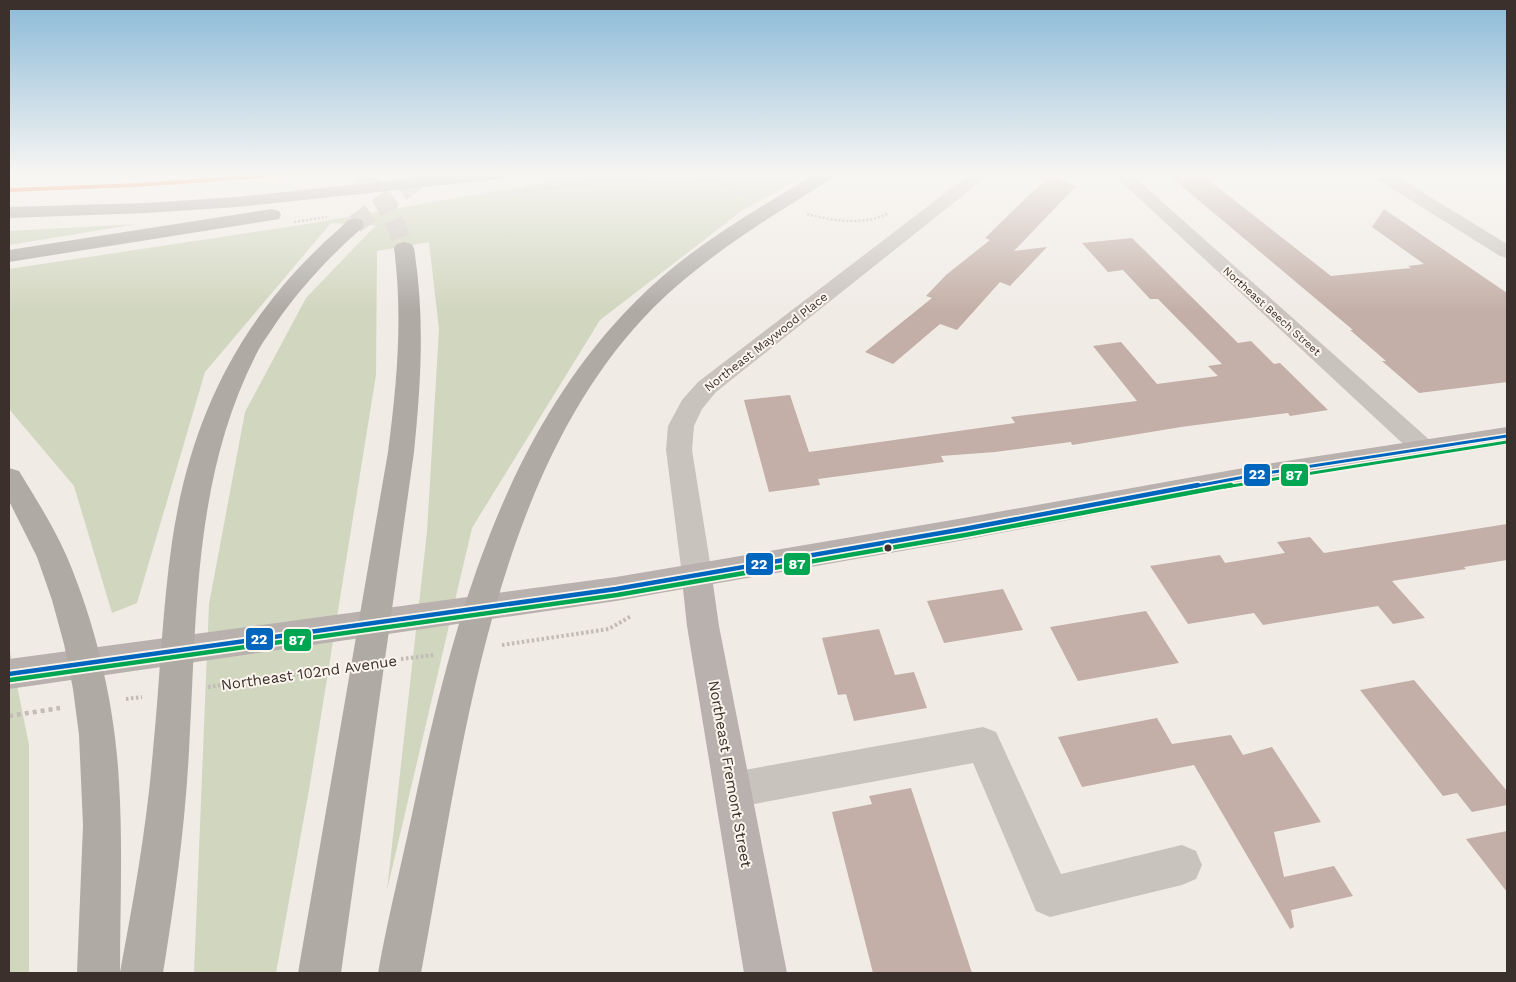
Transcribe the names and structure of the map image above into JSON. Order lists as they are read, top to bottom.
{
  "streets": {
    "main road": ["Northeast Fremont Street"],
    "street": ["Northeast Beech Street", "Northeast Maywood Place"],
    "path": ["Northeast 102nd Avenue"]
  },
  "crossings": [
    ["Northeast Maywood Place", "Northeast Fremont Street"]
  ],
  "lines": ["transit line 22", "transit line 87"]
}
